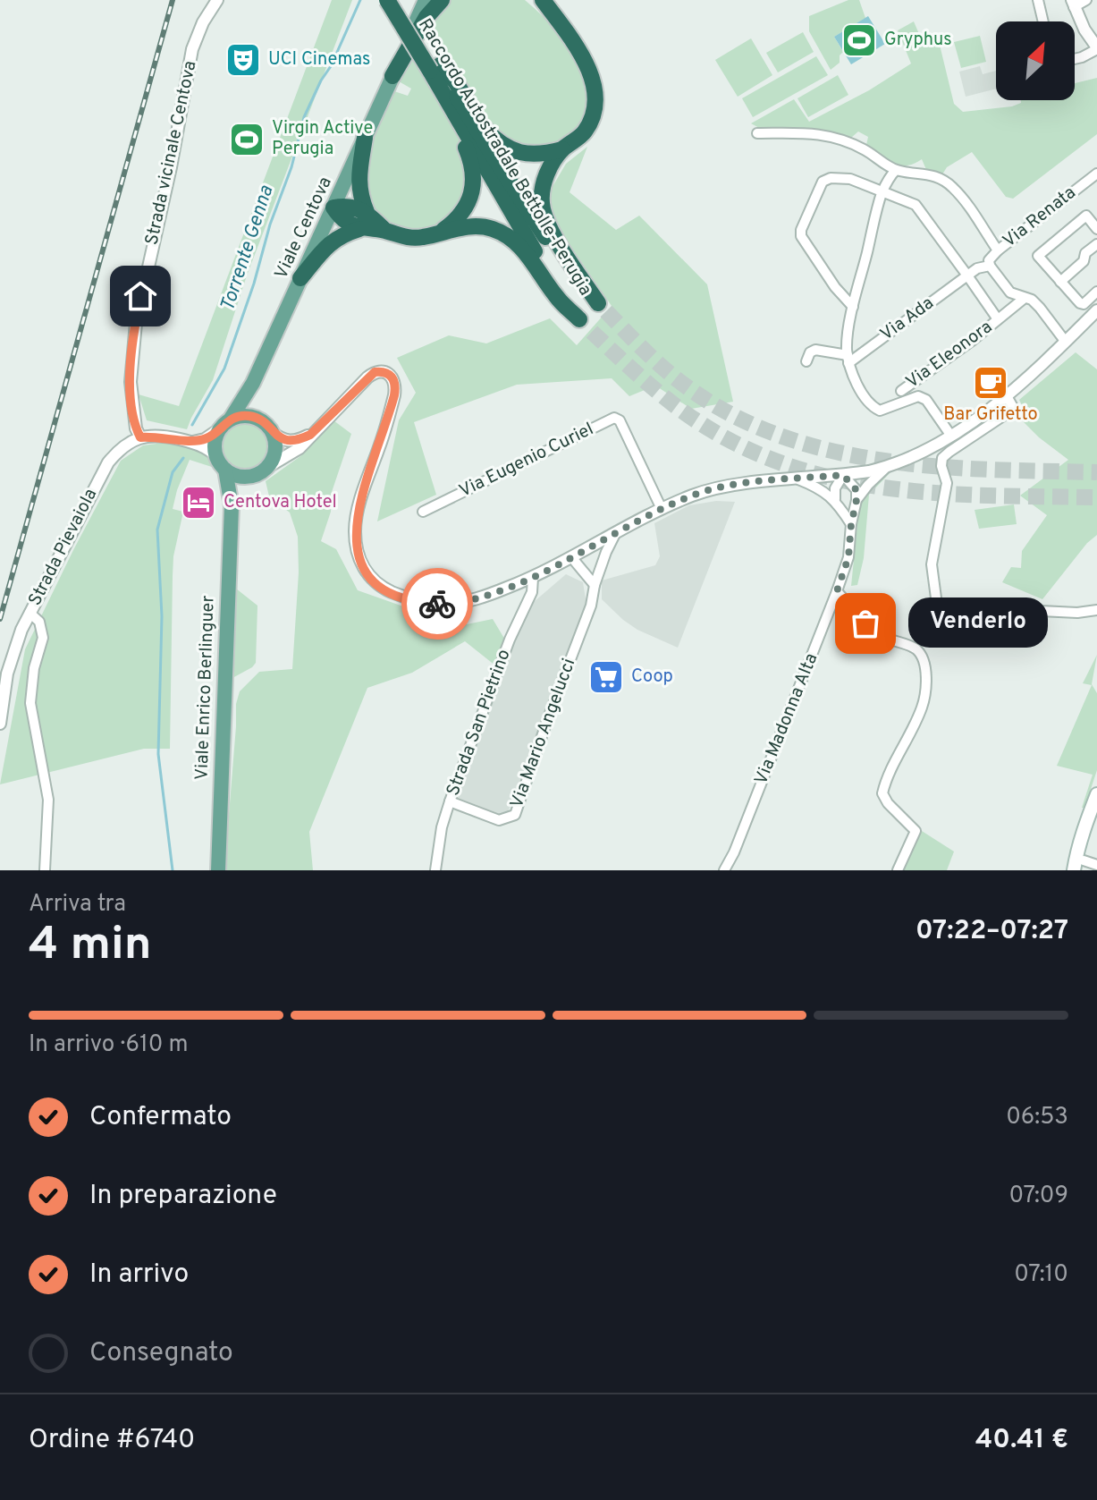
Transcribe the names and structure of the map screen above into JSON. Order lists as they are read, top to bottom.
{
  "streets": {
    "highway": ["Raccordo Autostradale Bettolle-Perugia"],
    "main road": ["Viale Centova", "Viale Enrico Berlinguer"],
    "street": [
      "Strada vicinale Centova",
      "Via Renata",
      "Via Ada",
      "Via Eleonora",
      "Via Eugenio Curiel",
      "Strada Pievaiola",
      "Via Madonna Alta",
      "Strada San Pietrino",
      "Via Mario Angelucci"
    ]
  },
  "crossings": [
    ["Strada vicinale Centova", "Strada Pievaiola"],
    ["Via Renata", "Via Ada"],
    ["Viale Centova", "Viale Enrico Berlinguer"],
    ["Via Ada", "Via Eleonora"],
    ["Via Eugenio Curiel", "Via Madonna Alta"],
    ["Via Madonna Alta", "Strada San Pietrino"],
    ["Via Madonna Alta", "Via Mario Angelucci"],
    ["Strada San Pietrino", "Via Mario Angelucci"]
  ],
  "water": ["Torrente Genna"],
  "places": {
    "sports": ["Gryphus", "Virgin Active Perugia"],
    "theatre": ["UCI Cinemas"],
    "cafe": ["Bar Grifetto"],
    "hotel": ["Centova Hotel"],
    "other": ["Venderlo"],
    "supermarket": ["Coop"]
  },
  "north": "top right",
  "page": {
    "bubble": "Venderlo",
    "heading": ["4 min", "Arriva tra", "07:22–07:27"],
    "panel": ["Ordine #6740", "40.41 €"],
    "bar": "In arrivo · 610 m",
    "list": [
      ["Confermato", "06:53"],
      ["In preparazione", "07:09"],
      ["In arrivo", "07:10"],
      "Consegnato"
    ]
  }
}
